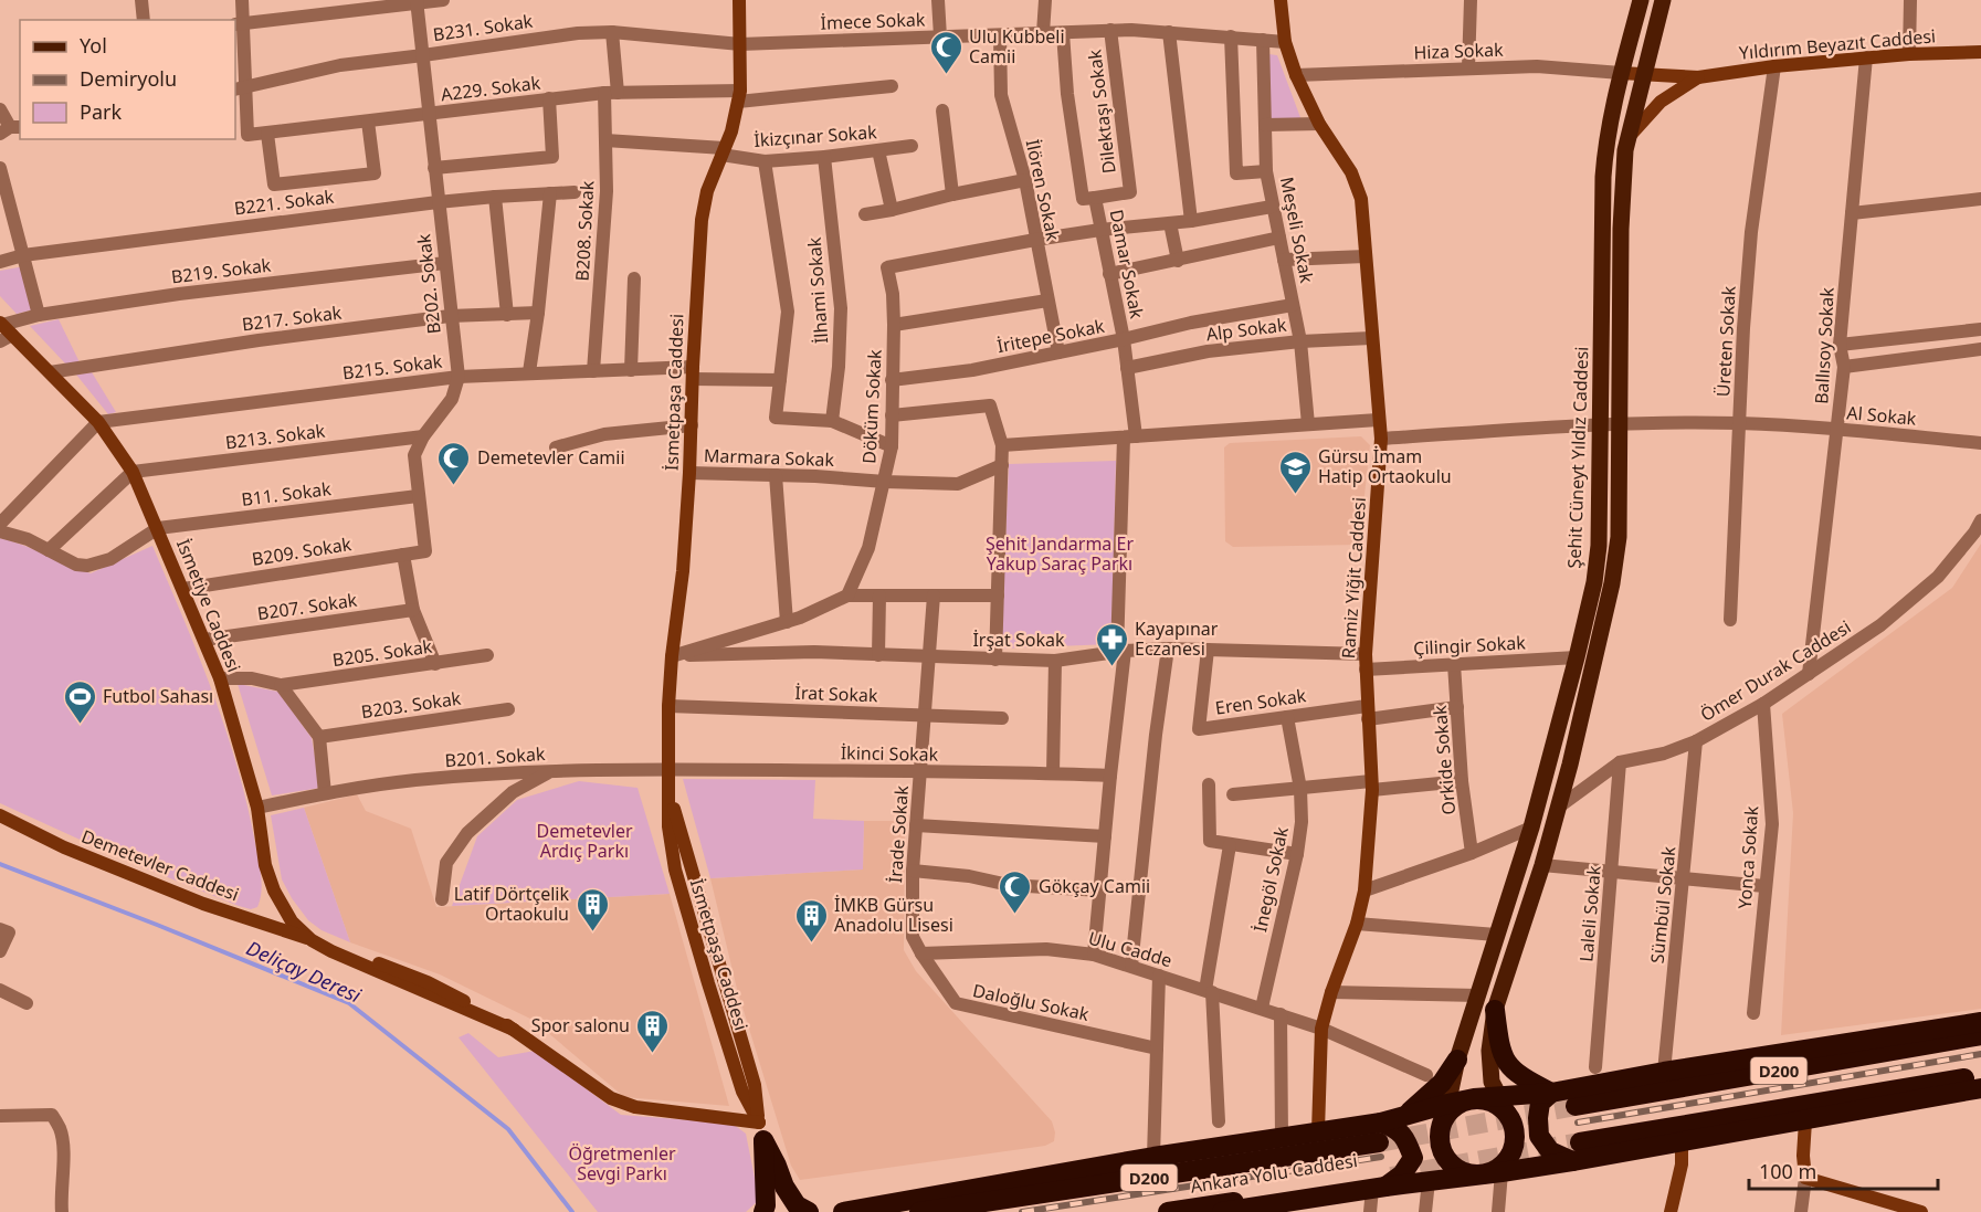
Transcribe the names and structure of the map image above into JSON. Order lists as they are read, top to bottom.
{
  "streets": {
    "highway": ["D200", "Ankara Yolu Caddesi"],
    "main road": [
      "Yıldırım Beyazıt Caddesi",
      "İsmetpaşa Caddesi",
      "Şehit Cüneyt Yıldız Caddesi",
      "Ramiz Yiğit Caddesi",
      "İsmetiye Caddesi",
      "Demetevler Caddesi"
    ],
    "street": [
      "İmece Sokak",
      "B231. Sokak",
      "Hiza Sokak",
      "A229. Sokak",
      "Dilektaşı Sokak",
      "İkizçınar Sokak",
      "İlören Sokak",
      "B221. Sokak",
      "Meşeli Sokak",
      "B208. Sokak",
      "Damar Sokak",
      "B219. Sokak",
      "B202. Sokak",
      "İlhami Sokak",
      "B217. Sokak",
      "Alp Sokak",
      "İritepe Sokak",
      "Üreten Sokak",
      "Ballısoy Sokak",
      "B215. Sokak",
      "Döküm Sokak",
      "Al Sokak",
      "B213. Sokak",
      "Marmara Sokak",
      "B11. Sokak",
      "B209. Sokak",
      "B207. Sokak",
      "İrşat Sokak",
      "Çilingir Sokak",
      "B205. Sokak",
      "Ömer Durak Caddesi",
      "İrat Sokak",
      "Eren Sokak",
      "B203. Sokak",
      "İkinci Sokak",
      "B201. Sokak",
      "Orkide Sokak",
      "İrade Sokak",
      "Yonca Sokak",
      "İnegöl Sokak",
      "Sümbül Sokak",
      "Laleli Sokak",
      "Ulu Cadde",
      "Daloğlu Sokak"
    ]
  },
  "crossings": [
    ["İmece Sokak", "B231. Sokak"],
    ["İmece Sokak", "Dilektaşı Sokak"],
    ["İmece Sokak", "İlören Sokak"],
    ["İmece Sokak", "Meşeli Sokak"],
    ["İmece Sokak", "Damar Sokak"],
    ["İmece Sokak", "İsmetpaşa Caddesi"],
    ["İmece Sokak", "Ramiz Yiğit Caddesi"],
    ["B231. Sokak", "A229. Sokak"],
    ["B231. Sokak", "B208. Sokak"],
    ["B231. Sokak", "B202. Sokak"],
    ["B231. Sokak", "İsmetpaşa Caddesi"],
    ["Yıldırım Beyazıt Caddesi", "Hiza Sokak"],
    ["Yıldırım Beyazıt Caddesi", "Üreten Sokak"],
    ["Yıldırım Beyazıt Caddesi", "Ballısoy Sokak"],
    ["Yıldırım Beyazıt Caddesi", "Şehit Cüneyt Yıldız Caddesi"],
    ["Hiza Sokak", "Şehit Cüneyt Yıldız Caddesi"],
    ["Hiza Sokak", "Ramiz Yiğit Caddesi"],
    ["A229. Sokak", "B208. Sokak"],
    ["A229. Sokak", "B202. Sokak"],
    ["A229. Sokak", "İsmetpaşa Caddesi"],
    ["Dilektaşı Sokak", "Damar Sokak"],
    ["İkizçınar Sokak", "B208. Sokak"],
    ["İkizçınar Sokak", "İlhami Sokak"],
    ["İkizçınar Sokak", "İsmetpaşa Caddesi"],
    ["İlören Sokak", "İritepe Sokak"],
    ["İlören Sokak", "Döküm Sokak"],
    ["B221. Sokak", "B202. Sokak"],
    ["Meşeli Sokak", "Alp Sokak"],
    ["Meşeli Sokak", "İritepe Sokak"],
    ["B208. Sokak", "B215. Sokak"],
    ["Damar Sokak", "Alp Sokak"],
    ["Damar Sokak", "İritepe Sokak"],
    ["Damar Sokak", "İrşat Sokak"],
    ["Damar Sokak", "İkinci Sokak"],
    ["Damar Sokak", "Ulu Cadde"],
    ["B219. Sokak", "B202. Sokak"],
    ["B219. Sokak", "İsmetiye Caddesi"],
    ["B202. Sokak", "B217. Sokak"],
    ["B202. Sokak", "B215. Sokak"],
    ["B217. Sokak", "İsmetiye Caddesi"],
    ["Alp Sokak", "Ramiz Yiğit Caddesi"],
    ["İritepe Sokak", "Döküm Sokak"],
    ["Üreten Sokak", "Al Sokak"],
    ["Ballısoy Sokak", "Al Sokak"],
    ["Ballısoy Sokak", "Ömer Durak Caddesi"],
    ["B215. Sokak", "İsmetpaşa Caddesi"],
    ["B215. Sokak", "İsmetiye Caddesi"],
    ["İsmetpaşa Caddesi", "Marmara Sokak"],
    ["İsmetpaşa Caddesi", "İrşat Sokak"],
    ["İsmetpaşa Caddesi", "İrat Sokak"],
    ["İsmetpaşa Caddesi", "İkinci Sokak"],
    ["İsmetpaşa Caddesi", "B201. Sokak"],
    ["İsmetpaşa Caddesi", "Demetevler Caddesi"],
    ["Döküm Sokak", "Marmara Sokak"],
    ["Al Sokak", "Şehit Cüneyt Yıldız Caddesi"],
    ["Al Sokak", "Ramiz Yiğit Caddesi"],
    ["B213. Sokak", "İsmetiye Caddesi"],
    ["Şehit Cüneyt Yıldız Caddesi", "Çilingir Sokak"],
    ["Şehit Cüneyt Yıldız Caddesi", "Ömer Durak Caddesi"],
    ["B11. Sokak", "B209. Sokak"],
    ["B11. Sokak", "İsmetiye Caddesi"],
    ["B209. Sokak", "İsmetiye Caddesi"],
    ["Ramiz Yiğit Caddesi", "İrşat Sokak"],
    ["Ramiz Yiğit Caddesi", "Çilingir Sokak"],
    ["Ramiz Yiğit Caddesi", "Eren Sokak"],
    ["Ramiz Yiğit Caddesi", "Ulu Cadde"],
    ["İsmetiye Caddesi", "B207. Sokak"],
    ["İsmetiye Caddesi", "B201. Sokak"],
    ["İsmetiye Caddesi", "Demetevler Caddesi"],
    ["İrşat Sokak", "Eren Sokak"],
    ["İrşat Sokak", "İrade Sokak"],
    ["Çilingir Sokak", "Orkide Sokak"],
    ["Ömer Durak Caddesi", "Yonca Sokak"],
    ["Ömer Durak Caddesi", "Sümbül Sokak"],
    ["Ömer Durak Caddesi", "Laleli Sokak"],
    ["İrat Sokak", "İrade Sokak"],
    ["Eren Sokak", "Orkide Sokak"],
    ["Eren Sokak", "İnegöl Sokak"],
    ["İkinci Sokak", "B201. Sokak"],
    ["İkinci Sokak", "İrade Sokak"],
    ["İrade Sokak", "Ulu Cadde"],
    ["İrade Sokak", "Daloğlu Sokak"],
    ["İnegöl Sokak", "Ulu Cadde"],
    ["Ulu Cadde", "Daloğlu Sokak"]
  ],
  "water": ["Deliçay Deresi"],
  "parks": ["Şehit Jandarma Er Yakup Saraç Parkı", "Demetevler Ardıç Parkı", "Öğretmenler Sevgi Parkı"],
  "places": {
    "mosque": ["Ulu Kubbeli Camii", "Demetevler Camii", "Gökçay Camii"],
    "school or university": ["Gürsu İmam Hatip Ortaokulu"],
    "pharmacy": ["Kayapınar Eczanesi"],
    "sports": ["Futbol Sahası"],
    "building": ["Latif Dörtçelik Ortaokulu", "İMKB Gürsu Anadolu Lisesi", "Spor salonu"]
  },
  "legend": ["Yol", "Demiryolu", "Park"],
  "scale_bar": "100 m"
}
